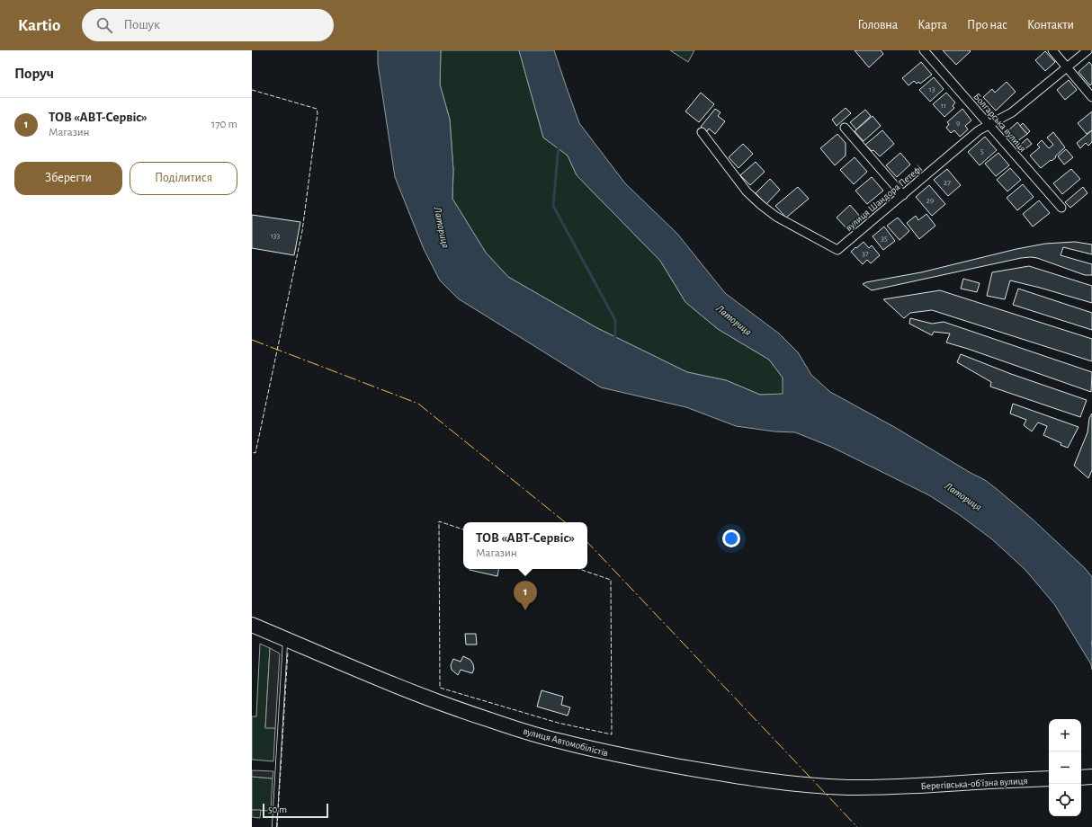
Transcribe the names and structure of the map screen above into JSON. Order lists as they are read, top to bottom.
{
  "streets": {
    "highway": ["вулиця Автомобілістів", "Берегівська-обʼїзна вулиця"],
    "street": ["Болгарська вулиця", "вулиця Шандора Петефі"]
  },
  "crossings": [
    ["Болгарська вулиця", "вулиця Шандора Петефі"],
    ["вулиця Автомобілістів", "Берегівська-обʼїзна вулиця"]
  ],
  "water": ["Латориця"],
  "house_numbers": [
    "13",
    "11",
    "9",
    "5",
    "27",
    "29",
    "133",
    "35",
    "37"
  ],
  "scale_bar": "50 m",
  "page": {
    "header": "Kartio",
    "search": "Пошук",
    "nav": [
      "Головна",
      "Карта",
      "Про нас",
      "Контакти"
    ],
    "heading": "Поруч",
    "list": [
      {
        "mark": "1",
        "name": "ТОВ «АВТ-Сервіс»",
        "note": "Магазин",
        "value": "170 m"
      }
    ],
    "buttons": ["Зберегти", "Поділитися"],
    "popup": ["ТОВ «АВТ-Сервіс»", "Магазин"],
    "pins": "1",
    "map_buttons": ["+", "−"],
    "scale": "50 m"
  }
}
